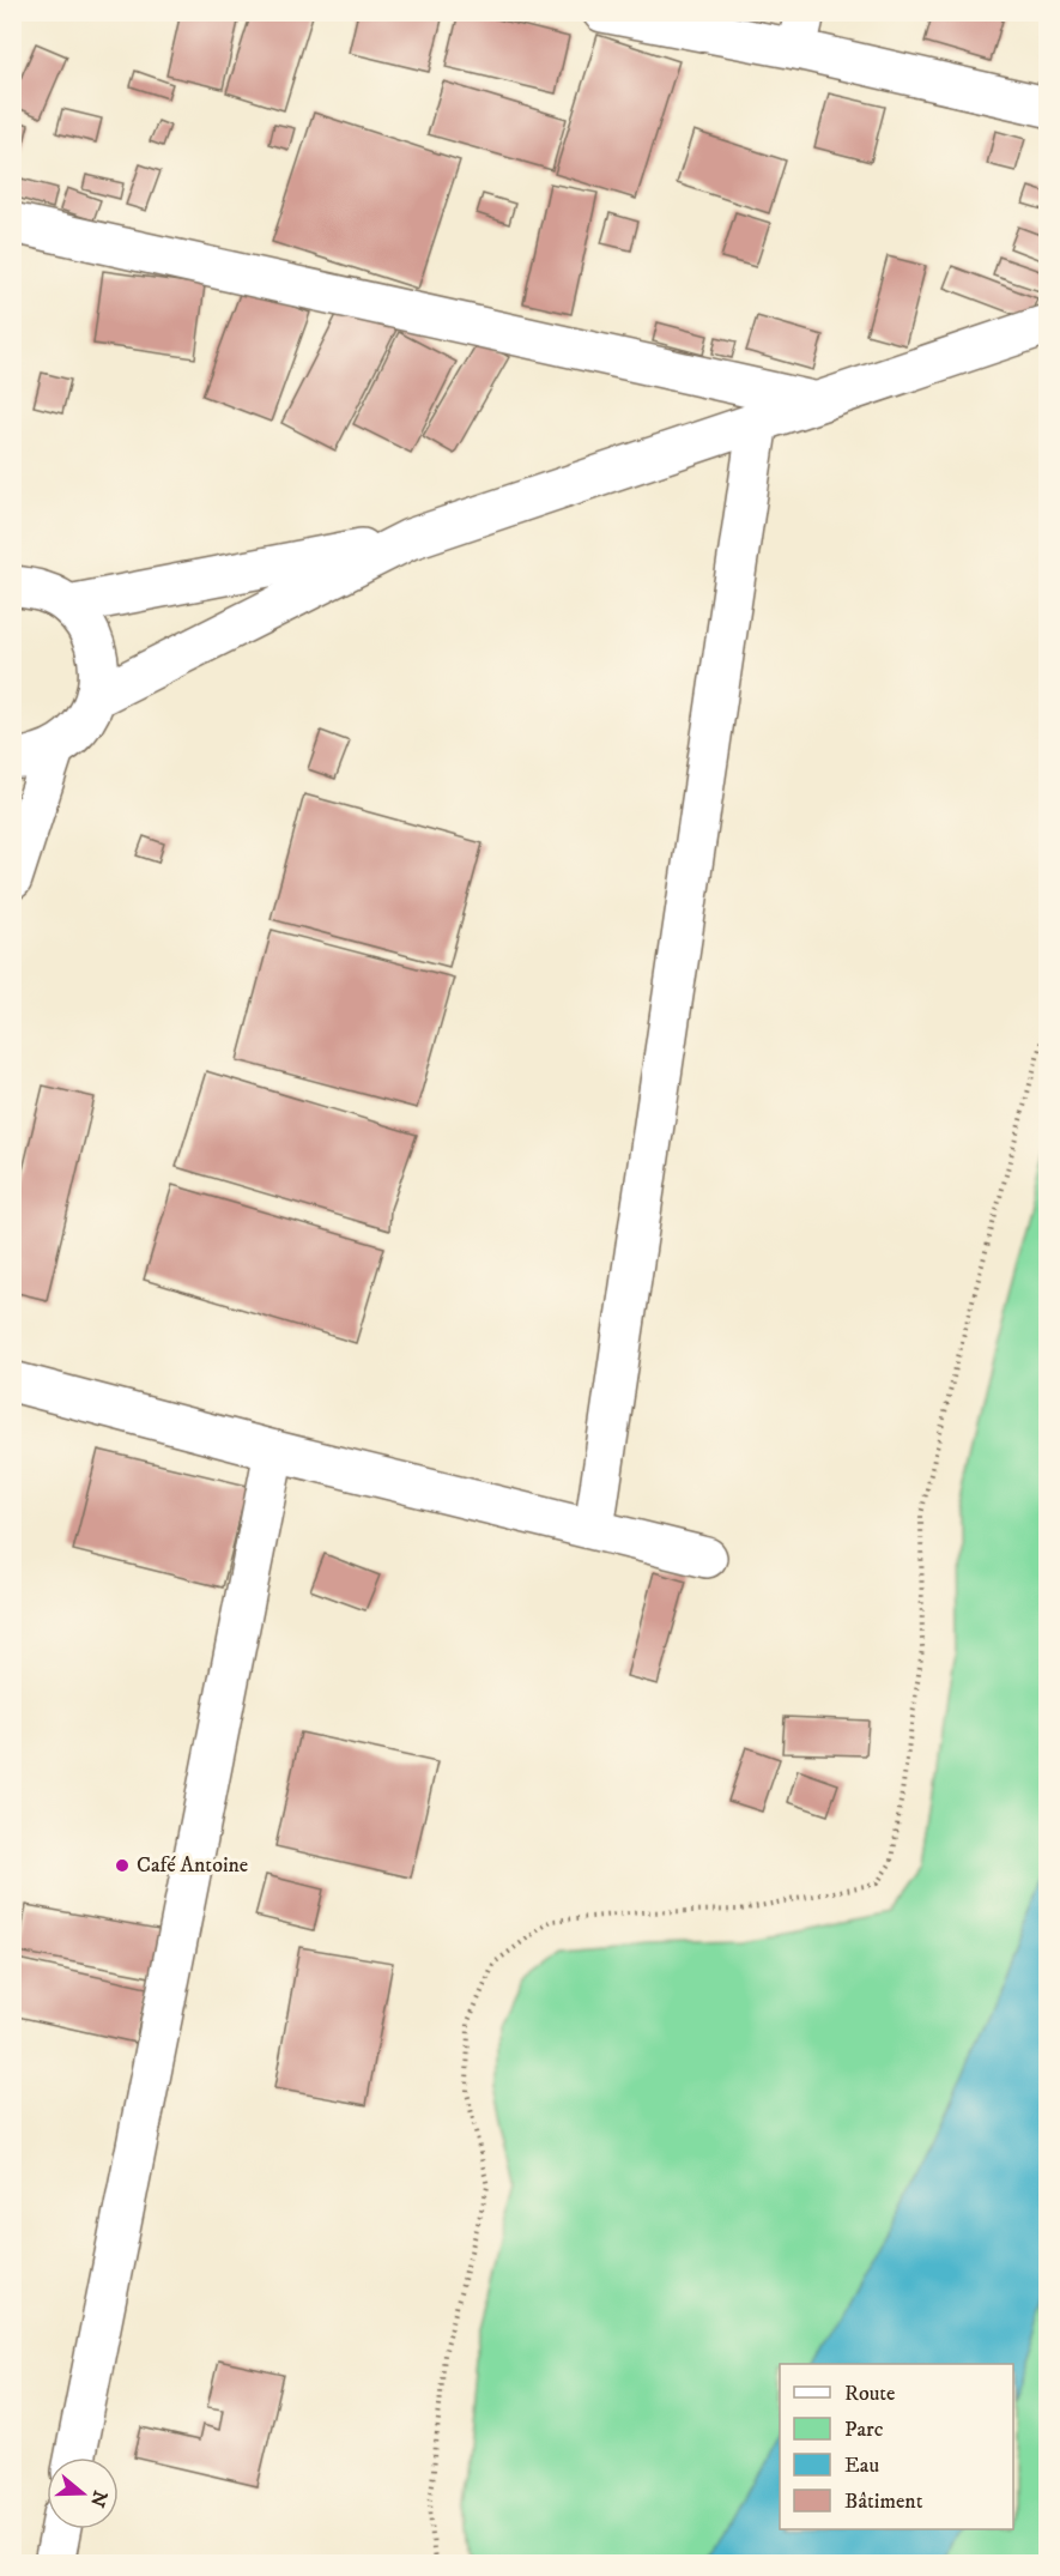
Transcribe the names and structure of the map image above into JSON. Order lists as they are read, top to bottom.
{
  "places": ["Café Antoine"],
  "legend": [
    "Route",
    "Parc",
    "Eau",
    "Bâtiment"
  ],
  "north": "right"
}
